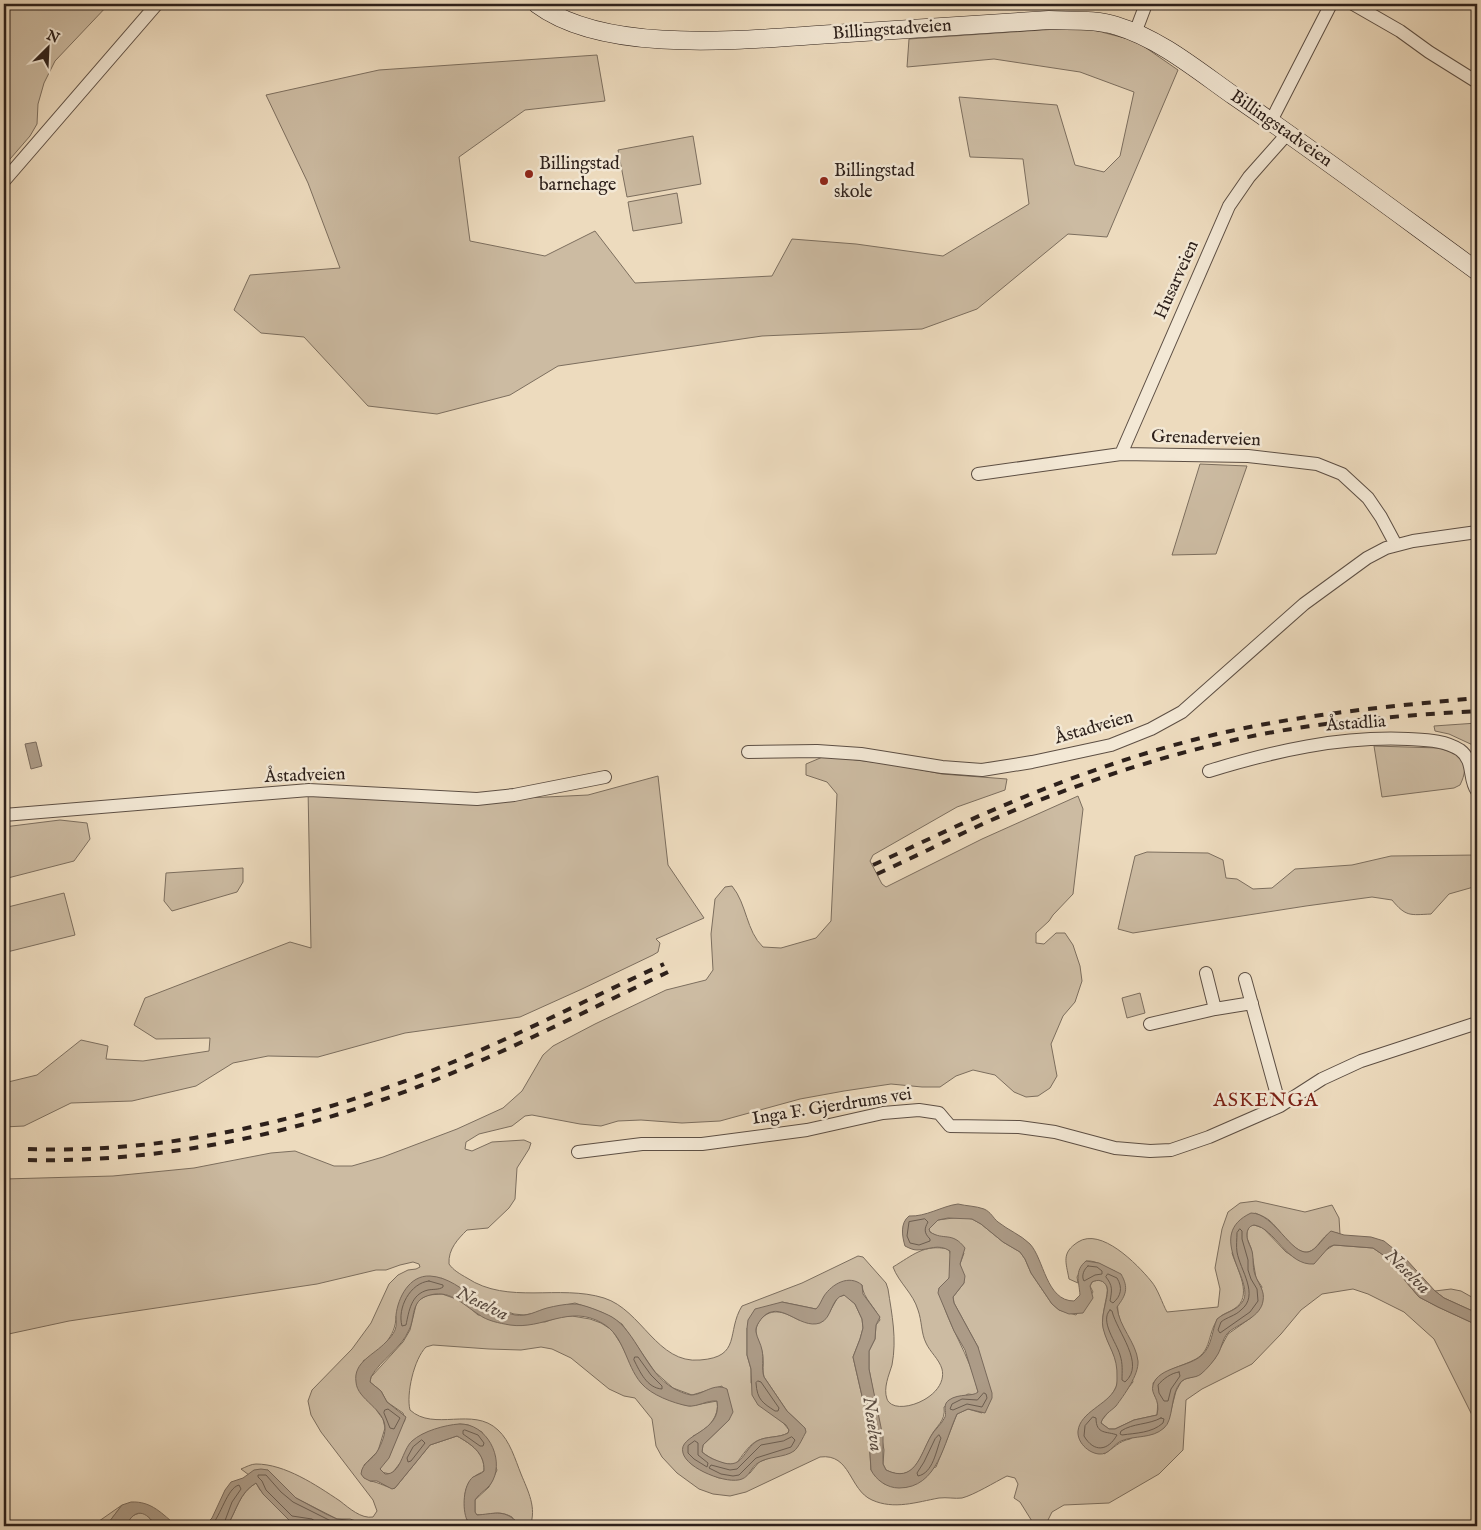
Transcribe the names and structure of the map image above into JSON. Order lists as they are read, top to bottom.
{
  "streets": {
    "main road": ["Billingstadveien"],
    "street": [
      "Husarveien",
      "Grenaderveien",
      "Åstadlia",
      "Åstadveien",
      "Inga F. Gjerdrums vei"
    ]
  },
  "crossings": [
    ["Billingstadveien", "Husarveien"],
    ["Husarveien", "Grenaderveien"],
    ["Grenaderveien", "Åstadveien"]
  ],
  "districts": ["ASKENGA"],
  "water": ["Neselva"],
  "places": ["Billingstad barnehage", "Billingstad skole"],
  "north": "top right"
}
